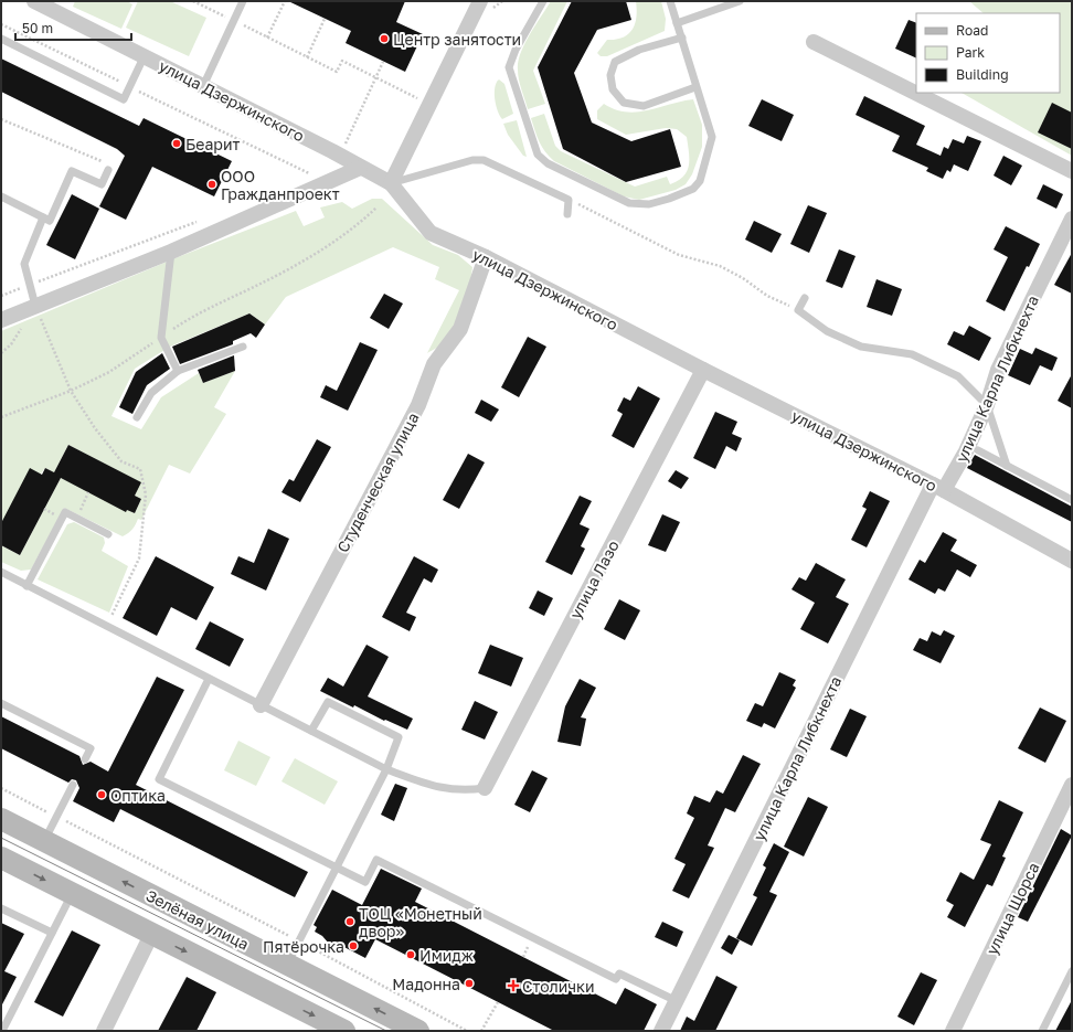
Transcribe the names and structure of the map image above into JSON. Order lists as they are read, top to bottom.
{
  "streets": {
    "street": [
      "улица Дзержинского",
      "улица Карла Либкнехта",
      "Студенческая улица",
      "улица Лазо",
      "улица Щорса",
      "Зелёная улица"
    ]
  },
  "crossings": [
    ["улица Дзержинского", "улица Карла Либкнехта"],
    ["улица Дзержинского", "Студенческая улица"],
    ["улица Дзержинского", "улица Лазо"]
  ],
  "places": {
    "other": [
      "Центр занятости",
      "Беарит",
      "ООО Гражданпроект",
      "Оптика",
      "ТОЦ «Монетный двор»",
      "Пятёрочка",
      "Имидж",
      "Мадонна"
    ],
    "health": ["Столички"]
  },
  "legend": ["Road", "Park", "Building"],
  "scale_bar": "50 m"
}
